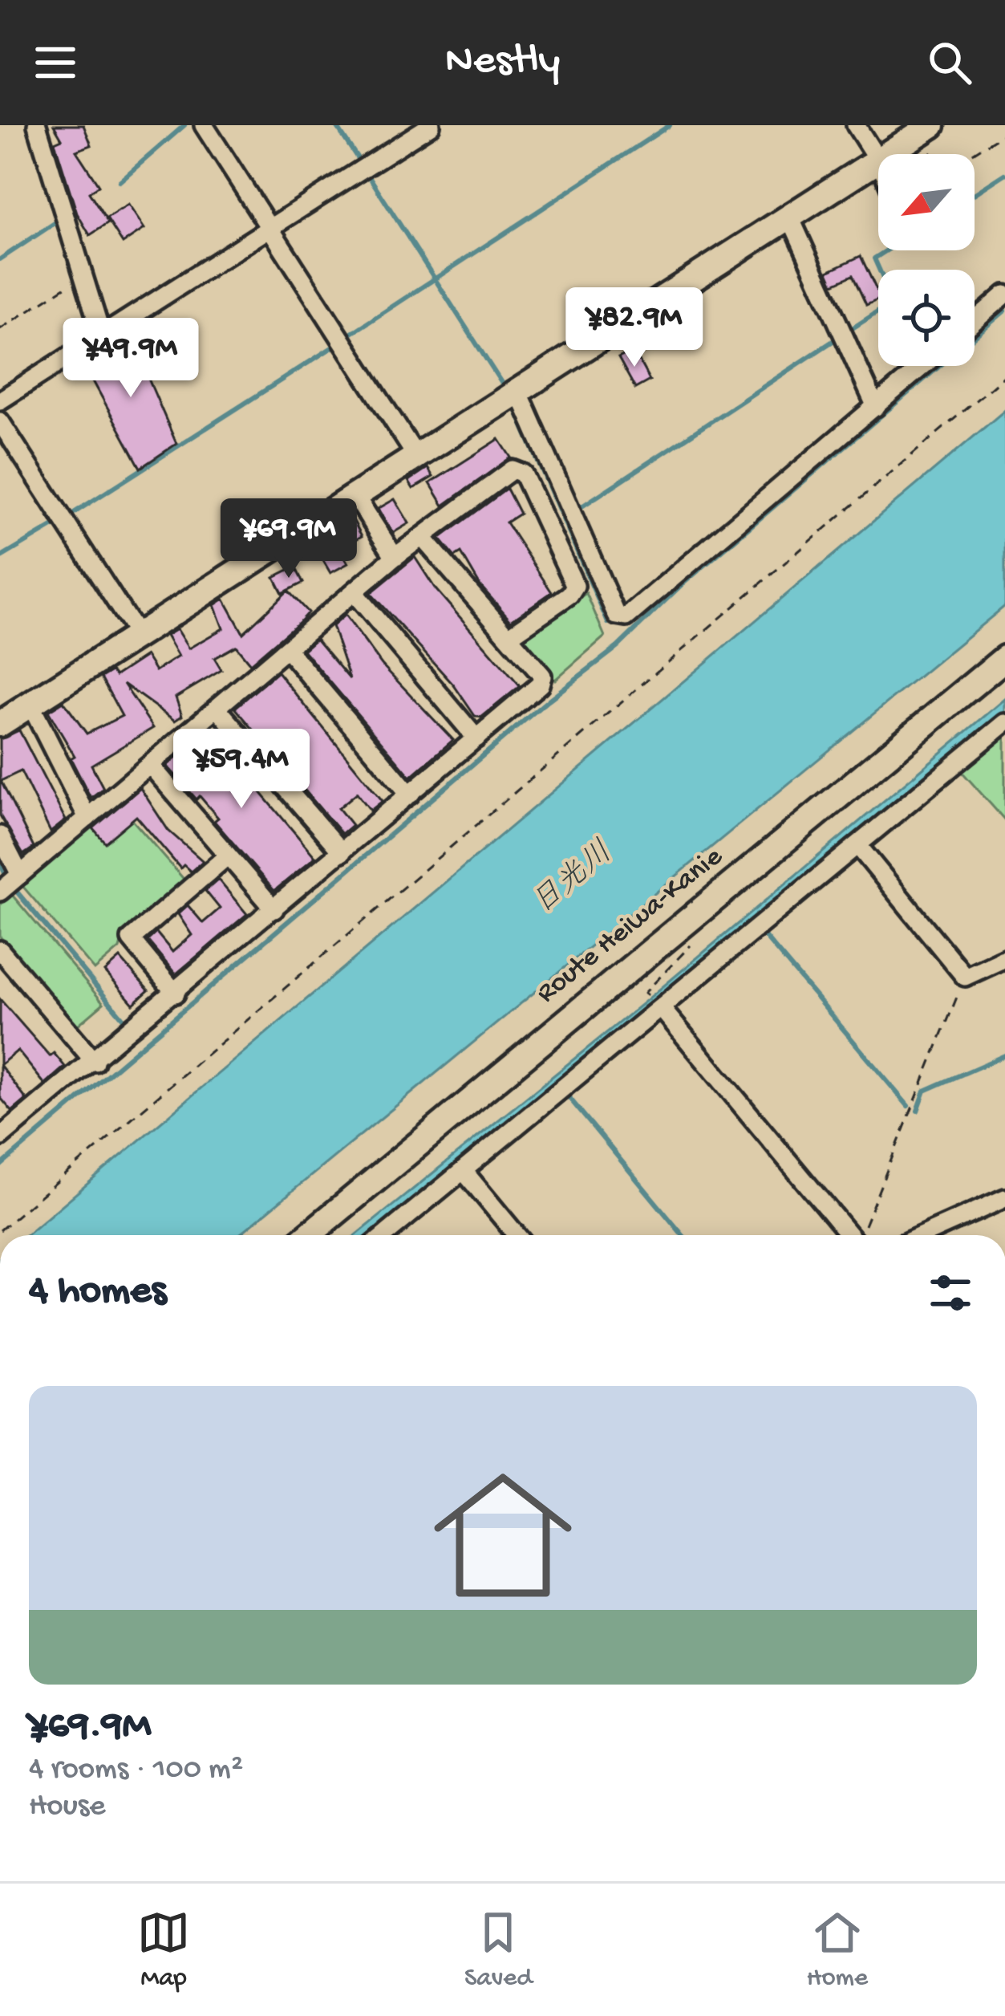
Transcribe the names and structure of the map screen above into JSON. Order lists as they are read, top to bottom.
{
  "streets": {
    "street": ["Route Heiwa-Kanie"]
  },
  "water": ["日光川"],
  "north": "bottom left",
  "page": {
    "header": "Nestly",
    "price": [
      "¥82.9M",
      "¥49.9M",
      "¥69.9M",
      "¥59.4M"
    ],
    "heading": "4 homes",
    "list": [
      {
        "name": "¥69.9M",
        "note": "4 rooms · 100 m² · House"
      }
    ],
    "tabs": ["Map", "Saved", "Home"]
  }
}
